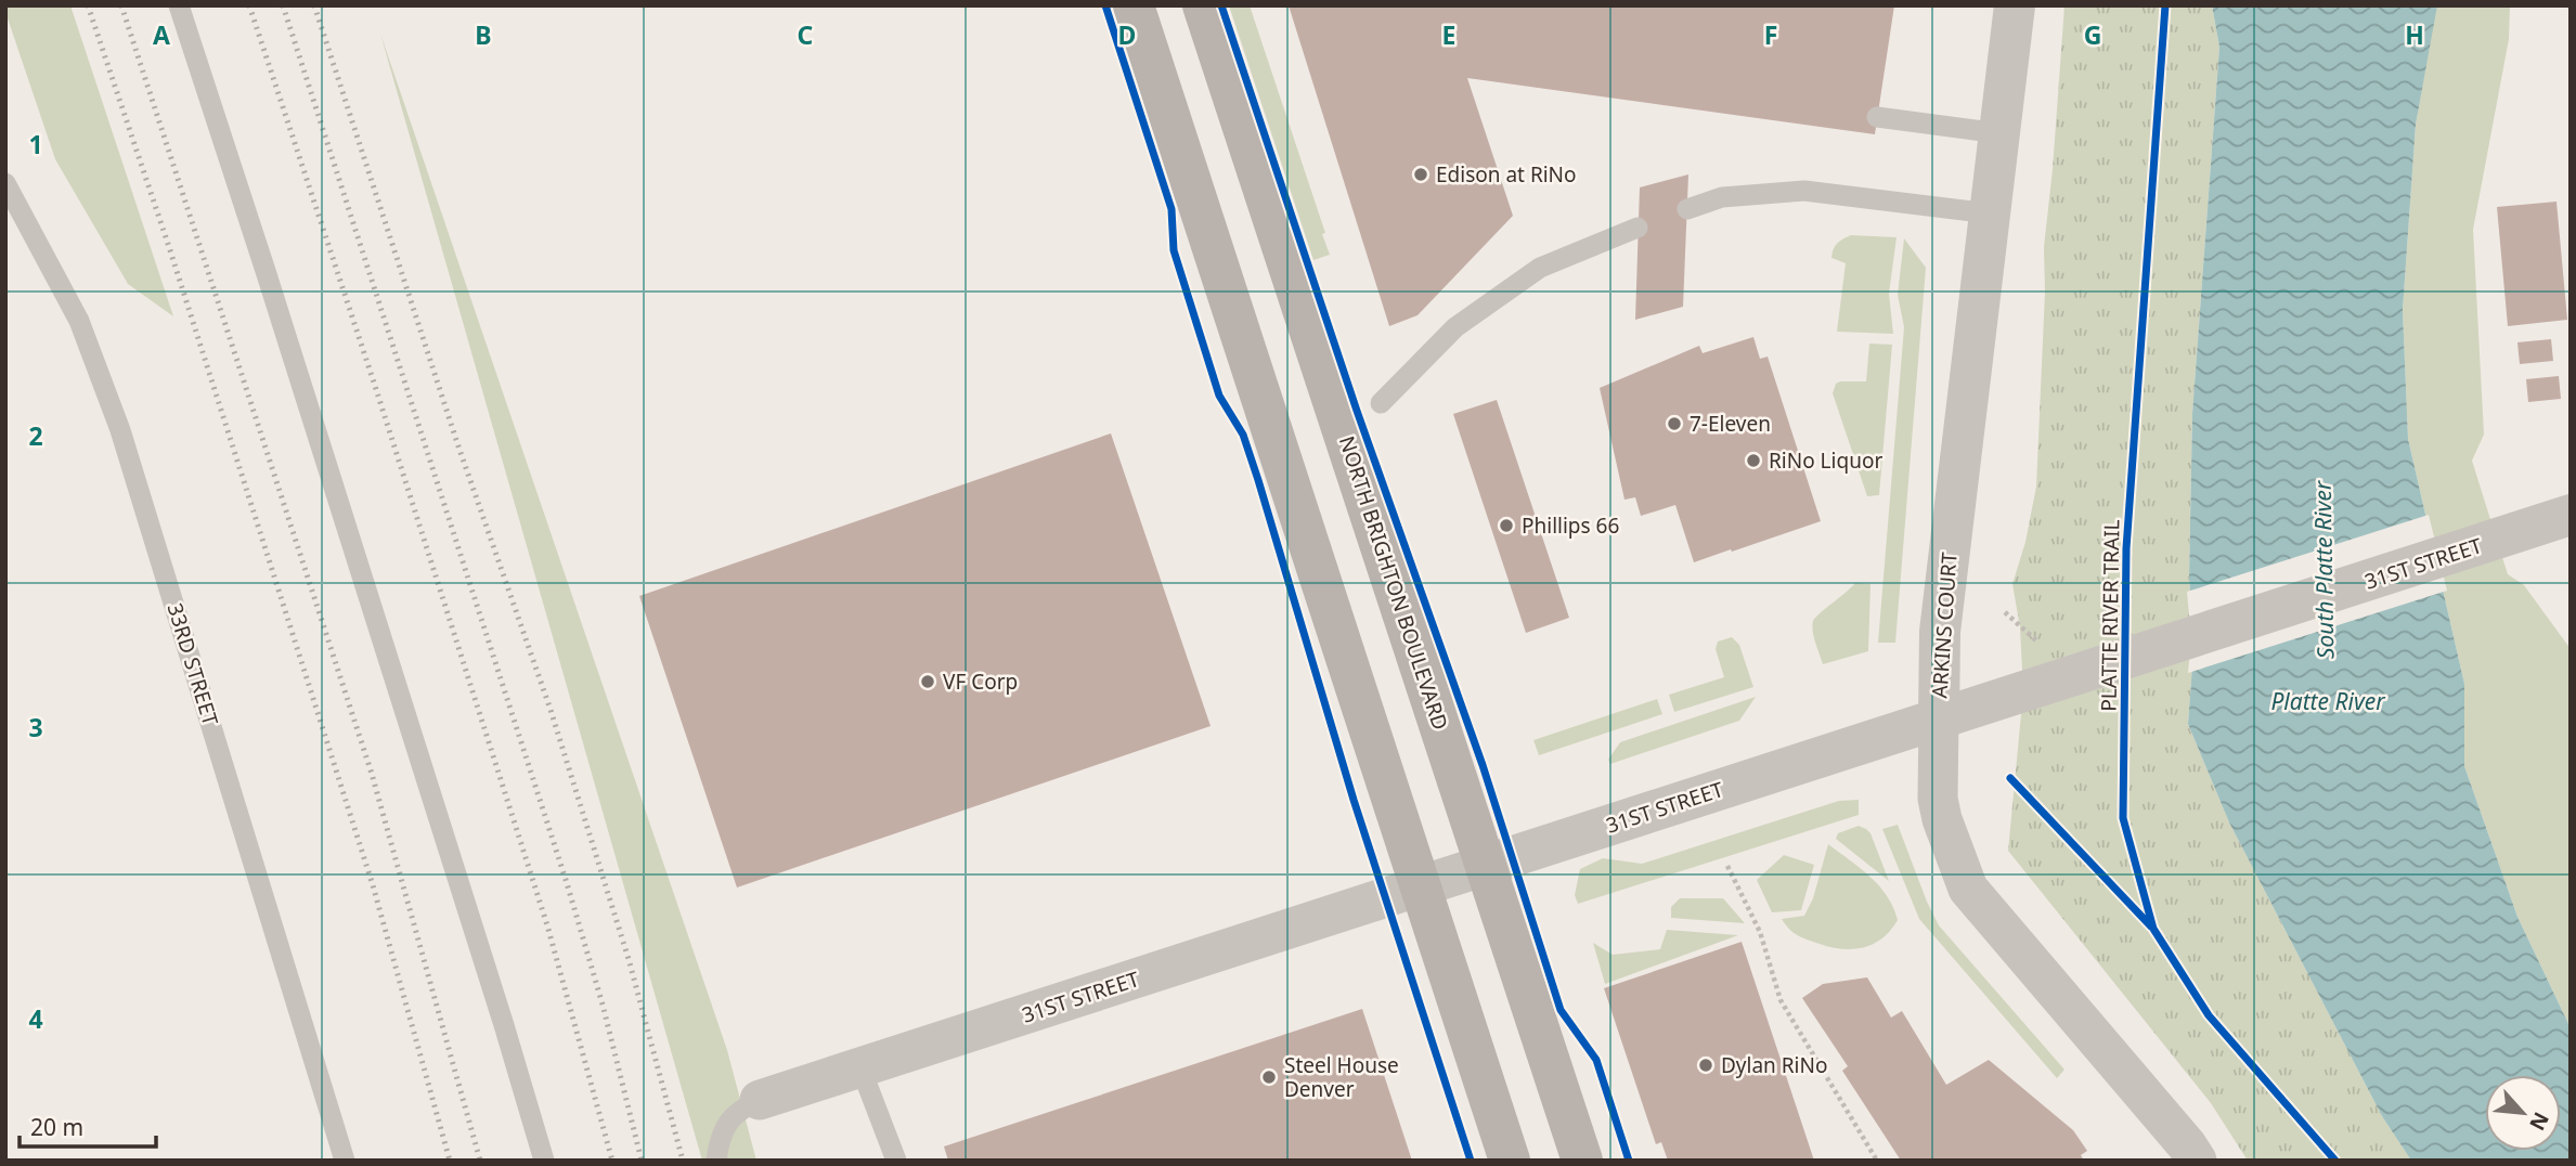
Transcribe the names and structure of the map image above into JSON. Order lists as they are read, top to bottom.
{
  "streets": {
    "main road": ["NORTH BRIGHTON BOULEVARD"],
    "street": ["31ST STREET", "ARKINS COURT"],
    "lane": ["33RD STREET"],
    "cycle path": ["PLATTE RIVER TRAIL"]
  },
  "crossings": [
    ["31ST STREET", "NORTH BRIGHTON BOULEVARD"],
    ["31ST STREET", "ARKINS COURT"]
  ],
  "water": ["South Platte River", "Platte River"],
  "places": [
    "Edison at RiNo",
    "7-Eleven",
    "RiNo Liquor",
    "Phillips 66",
    "VF Corp",
    "Dylan RiNo",
    "Steel House Denver"
  ],
  "scale_bar": "20 m",
  "north": "bottom right",
  "grid": {
    "columns": [
      "A",
      "B",
      "C",
      "D",
      "E",
      "F",
      "G",
      "H"
    ],
    "rows": [
      "1",
      "2",
      "3",
      "4"
    ]
  }
}
